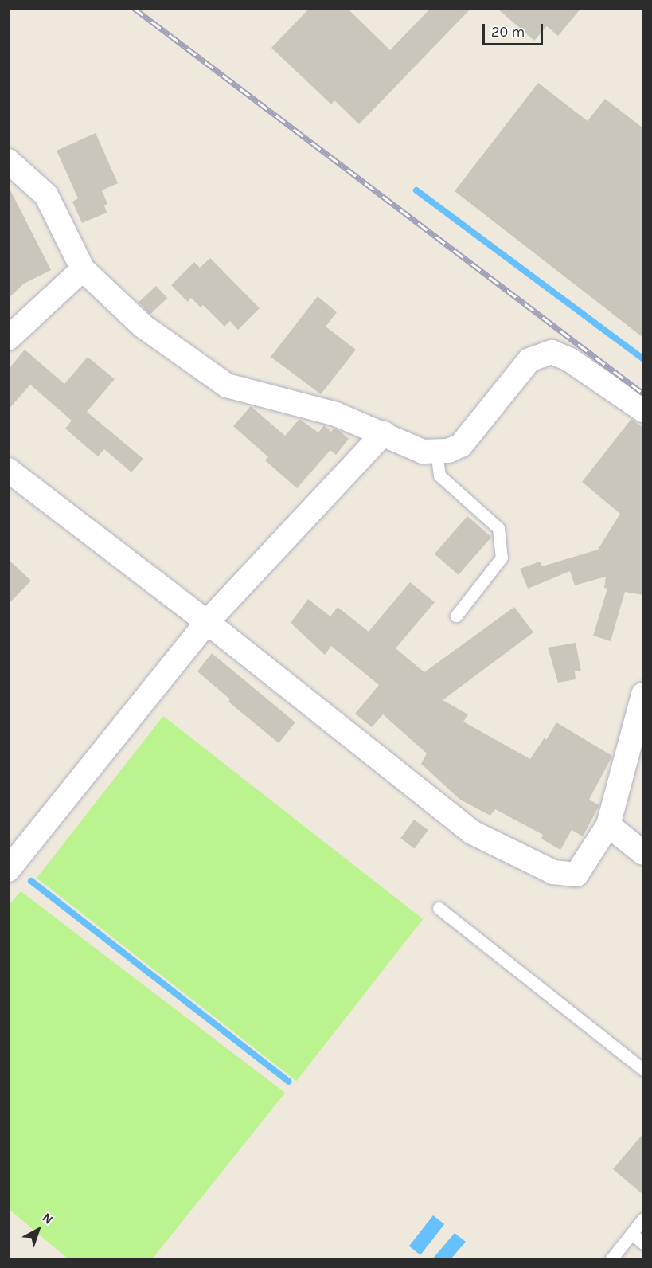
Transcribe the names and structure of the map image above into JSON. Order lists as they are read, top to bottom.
{
  "scale_bar": "20 m",
  "north": "top right"
}
